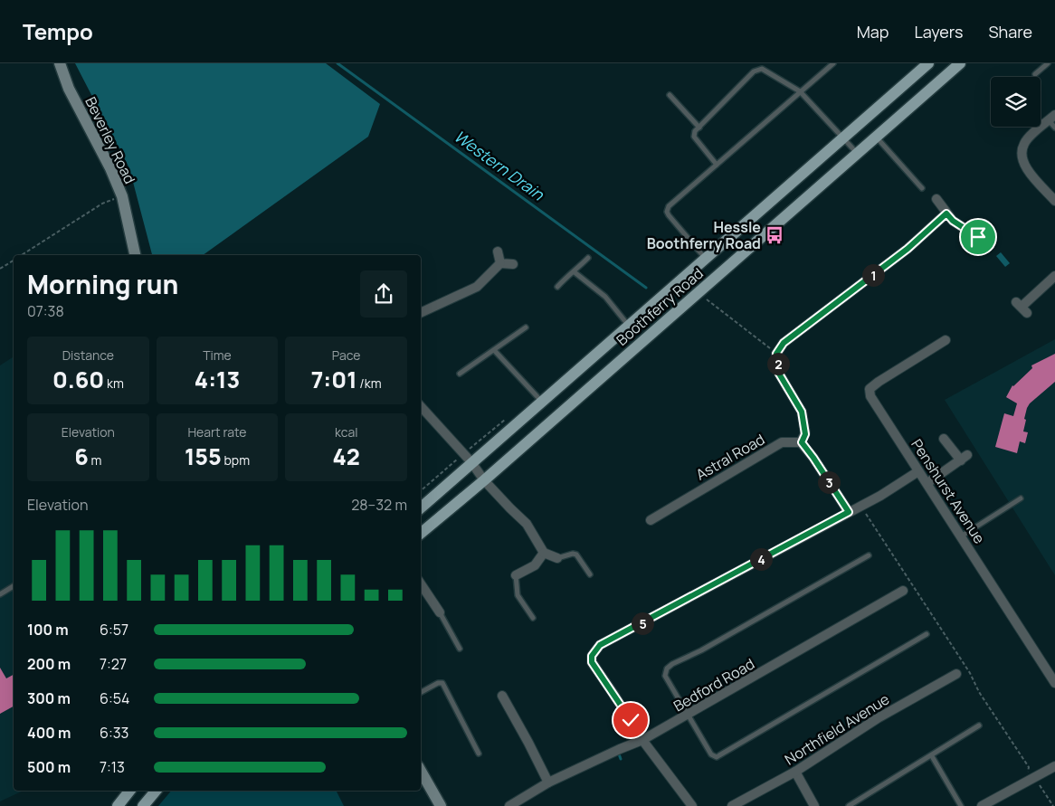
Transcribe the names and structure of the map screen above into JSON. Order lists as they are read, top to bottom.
{
  "streets": {
    "main road": ["Beverley Road", "Boothferry Road"],
    "street": [
      "Astral Road",
      "Penshurst Avenue",
      "Bedford Road",
      "Northfield Avenue"
    ]
  },
  "water": ["Western Drain"],
  "places": {
    "bus stop": ["Hessle Boothferry Road"]
  },
  "page": {
    "header": "Tempo",
    "nav": ["Map", "Layers", "Share"],
    "heading": ["Morning run", "07:38"],
    "pins": [
      "1",
      "2",
      "3",
      "4",
      "5"
    ],
    "stats": [
      ["Distance", "0.60 km"],
      ["Time", "4:13"],
      ["Pace", "7:01 /km"],
      ["Elevation", "6 m"],
      ["Heart rate", "155 bpm"],
      ["kcal", "42"]
    ],
    "chart": ["Elevation", "28–32 m"],
    "list": [
      {
        "name": "100 m",
        "note": "6:57"
      },
      {
        "name": "200 m",
        "note": "7:27"
      },
      {
        "name": "300 m",
        "note": "6:54"
      },
      {
        "name": "400 m",
        "note": "6:33"
      },
      {
        "name": "500 m",
        "note": "7:13"
      }
    ]
  }
}
